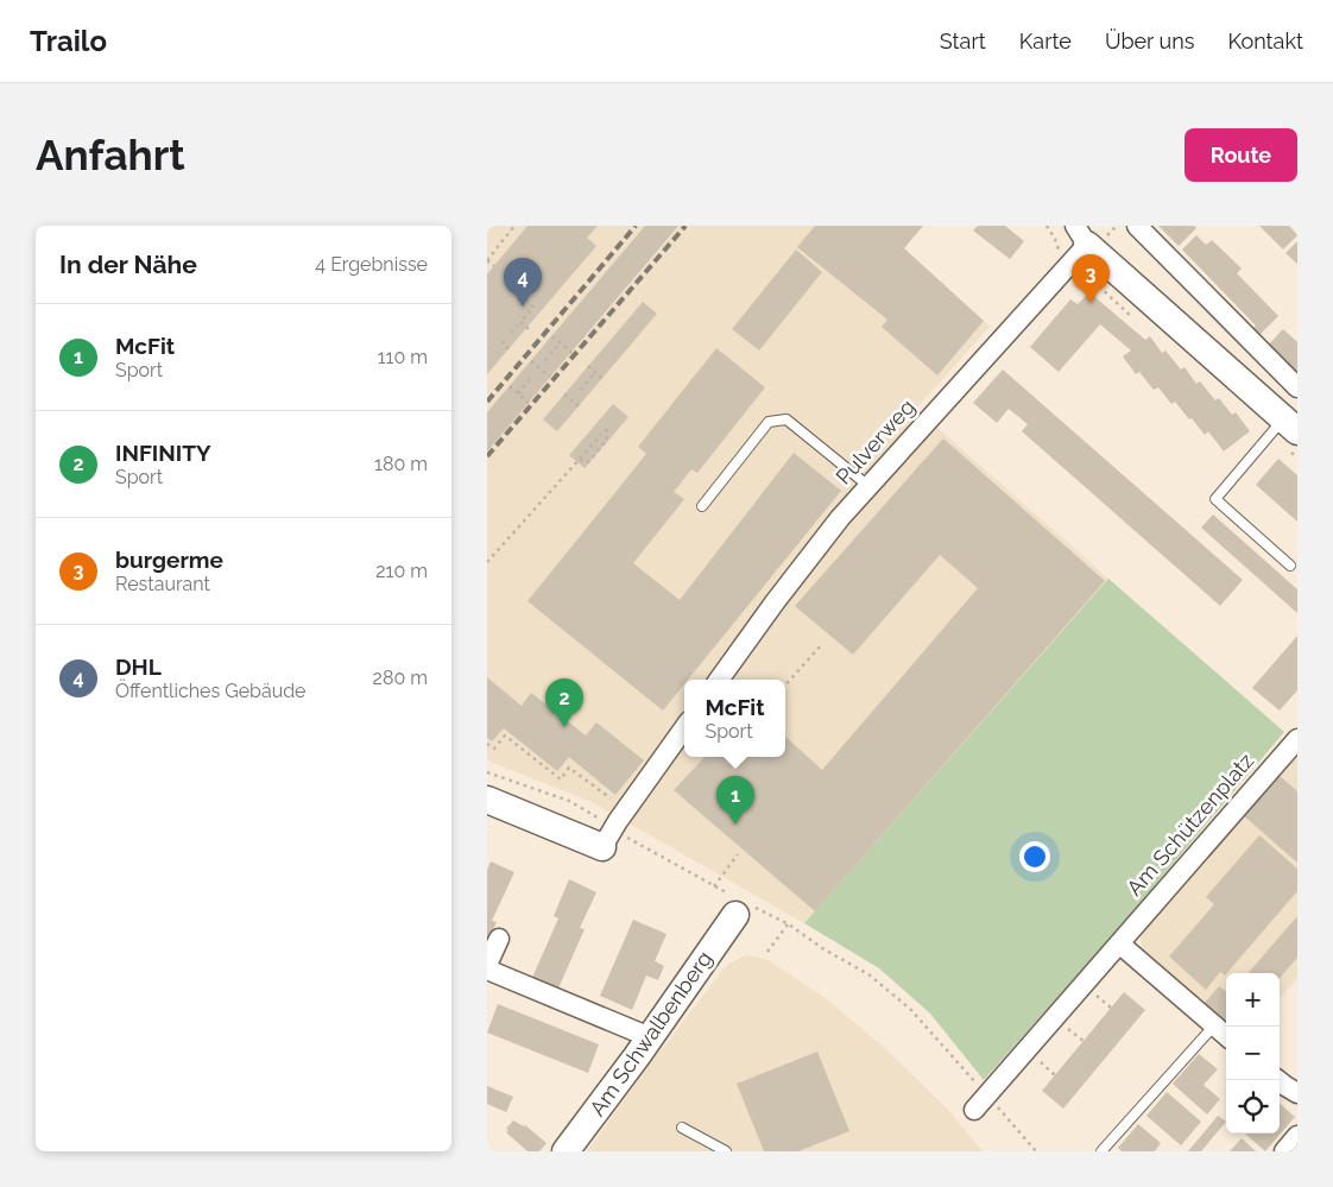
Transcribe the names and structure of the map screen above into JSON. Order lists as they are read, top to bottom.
{
  "streets": {
    "street": ["Pulverweg", "Am Schützenplatz", "Am Schwalbenberg"]
  },
  "page": {
    "header": "Trailo",
    "nav": [
      "Start",
      "Karte",
      "Über uns",
      "Kontakt"
    ],
    "buttons": "Route",
    "title": "Anfahrt",
    "heading": ["In der Nähe", "4 Ergebnisse"],
    "pins": [
      "3",
      "4",
      "2",
      "1"
    ],
    "list": [
      {
        "mark": "1",
        "name": "McFit",
        "note": "Sport",
        "value": "110 m"
      },
      {
        "mark": "2",
        "name": "INFINITY",
        "note": "Sport",
        "value": "180 m"
      },
      {
        "mark": "3",
        "name": "burgerme",
        "note": "Restaurant",
        "value": "210 m"
      },
      {
        "mark": "4",
        "name": "DHL",
        "note": "Öffentliches Gebäude",
        "value": "280 m"
      }
    ],
    "popup": ["McFit", "Sport"],
    "map_buttons": ["+", "−"]
  }
}
